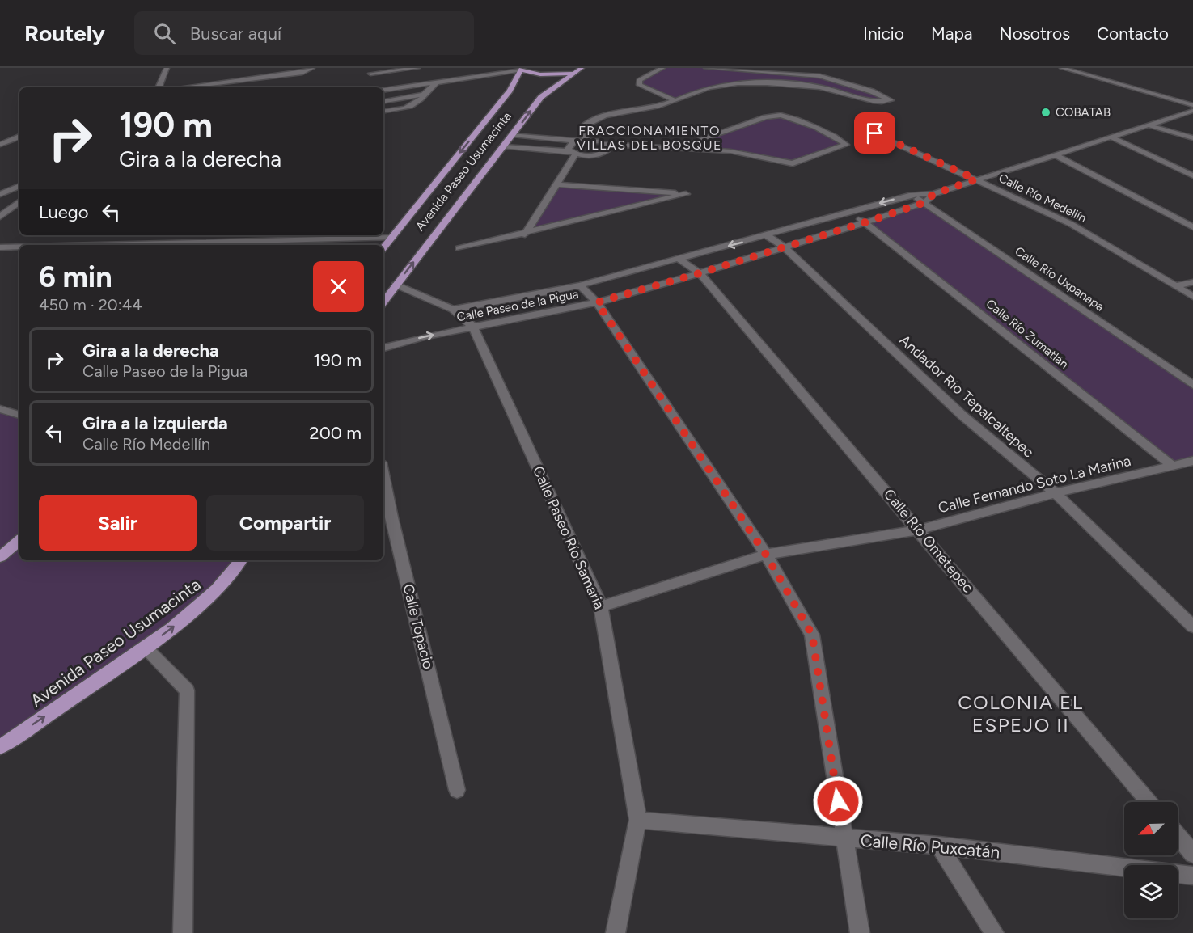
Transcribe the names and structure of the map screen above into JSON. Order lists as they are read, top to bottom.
{
  "streets": {
    "main road": ["Avenida Paseo Usumacinta"],
    "street": [
      "Calle Río Medellín",
      "Calle Río Uxpanapa",
      "Calle Paseo de la Pigua",
      "Calle Río Zumatlán",
      "Andador Río Tepalcaltepec",
      "Calle Fernando Soto La Marina",
      "Calle Paseo Río Samaria",
      "Calle Río Ometepec",
      "Calle Topacio",
      "Calle Río Puxcatán"
    ]
  },
  "crossings": [
    ["Avenida Paseo Usumacinta", "Calle Paseo Río Samaria"],
    ["Calle Río Medellín", "Calle Paseo de la Pigua"],
    ["Calle Río Uxpanapa", "Calle Paseo de la Pigua"],
    ["Calle Paseo de la Pigua", "Calle Río Zumatlán"],
    ["Calle Paseo de la Pigua", "Andador Río Tepalcaltepec"],
    ["Calle Paseo de la Pigua", "Calle Paseo Río Samaria"],
    ["Calle Paseo de la Pigua", "Calle Río Ometepec"],
    ["Calle Río Zumatlán", "Calle Fernando Soto La Marina"],
    ["Andador Río Tepalcaltepec", "Calle Fernando Soto La Marina"],
    ["Calle Fernando Soto La Marina", "Calle Paseo Río Samaria"],
    ["Calle Fernando Soto La Marina", "Calle Río Ometepec"],
    ["Calle Paseo Río Samaria", "Calle Río Puxcatán"]
  ],
  "districts": ["FRACCIONAMIENTO VILLAS DEL BOSQUE", "COLONIA EL ESPEJO II"],
  "places": ["COBATAB"],
  "north": "bottom left",
  "page": {
    "header": "Routely",
    "search": "Buscar aquí",
    "nav": [
      "Inicio",
      "Mapa",
      "Nosotros",
      "Contacto"
    ],
    "turn": ["190 m", "Gira a la derecha"],
    "then": "Luego",
    "heading": ["6 min", "450 m · 20:44"],
    "list": [
      {
        "name": "Gira a la derecha",
        "note": "Calle Paseo de la Pigua",
        "value": "190 m"
      },
      {
        "name": "Gira a la izquierda",
        "note": "Calle Río Medellín",
        "value": "200 m"
      }
    ],
    "buttons": ["Salir", "Compartir"]
  }
}
